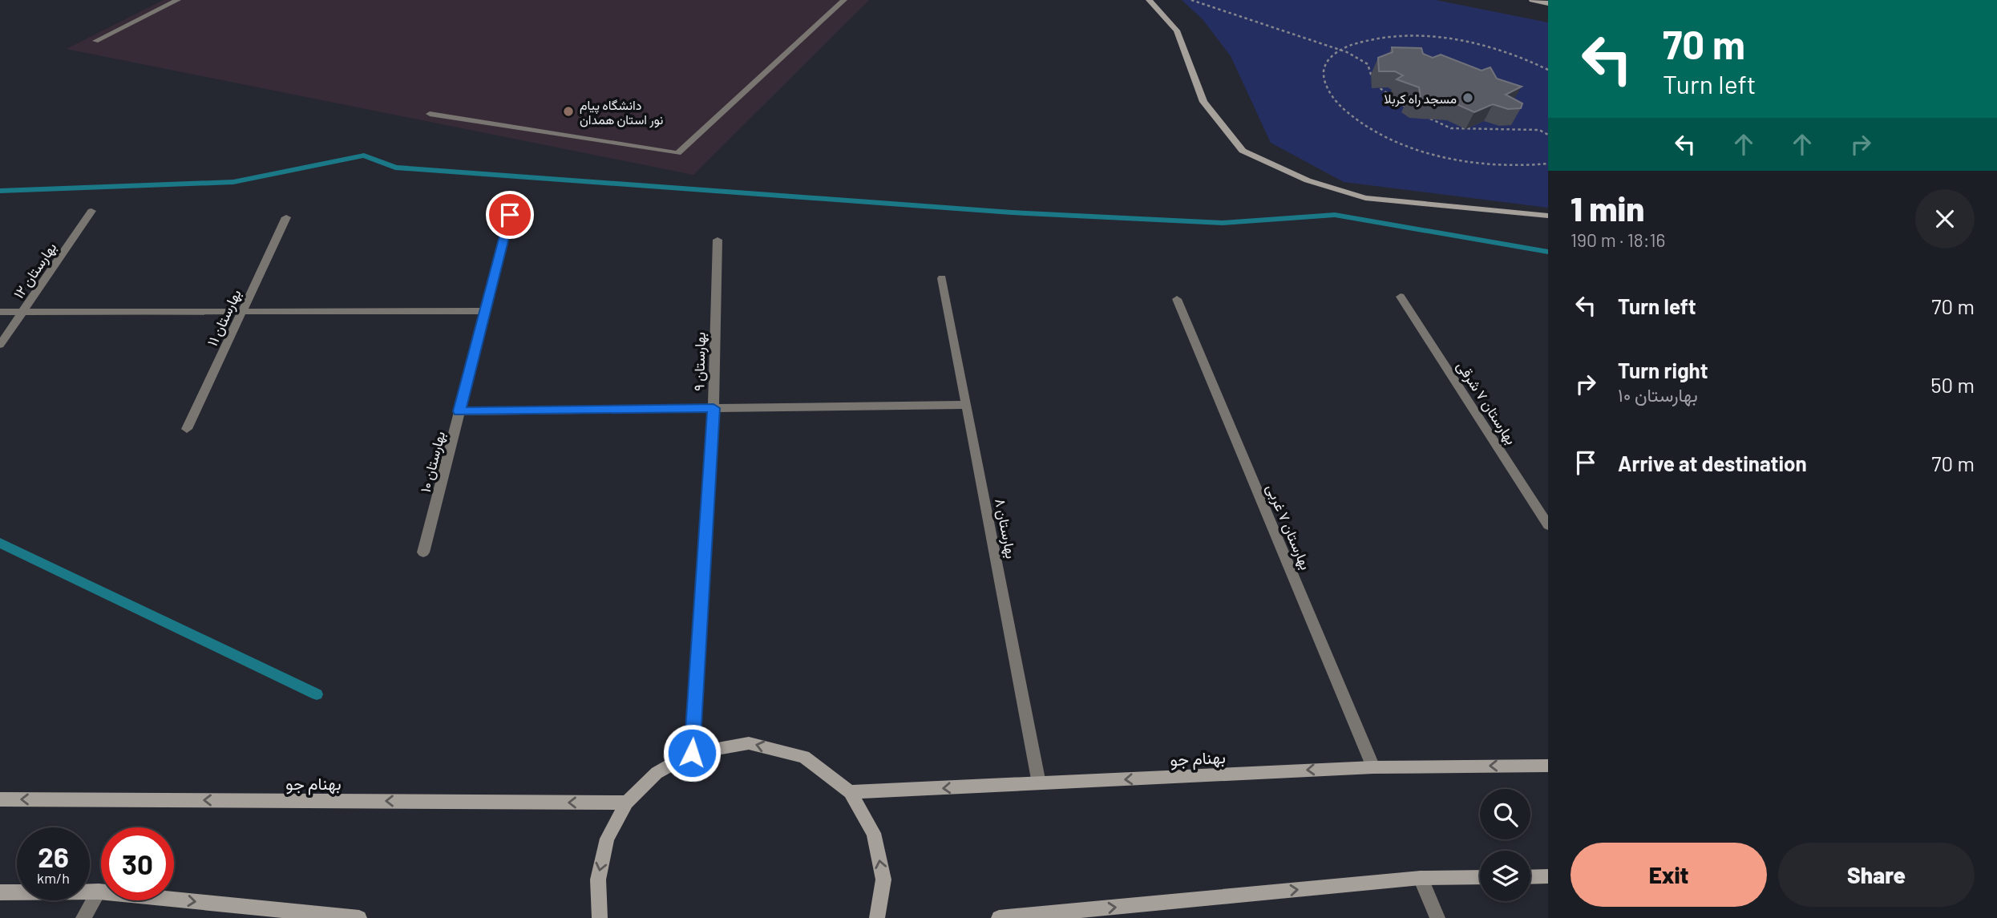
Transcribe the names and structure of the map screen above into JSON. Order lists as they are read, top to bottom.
{
  "streets": {
    "main road": ["بهنام جو"],
    "street": [
      "بهارستان ۱۲",
      "بهارستان ۱۱",
      "بهارستان ۹",
      "بهارستان ۷ شرقی",
      "بهارستان ۱۰",
      "بهارستان ۷ غربی",
      "بهارستان ۸"
    ]
  },
  "crossings": [
    ["بهارستان ۷ غربی", "بهنام جو"],
    ["بهارستان ۸", "بهنام جو"]
  ],
  "one_way": ["بهنام جو"],
  "places": ["مسجد راه کربلا", "دانشگاه پیام نور استان همدان"],
  "page": {
    "turn": ["70 m", "Turn left"],
    "heading": ["1 min", "190 m · 18:16"],
    "list": [
      {
        "name": "Turn left",
        "value": "70 m"
      },
      {
        "name": "Turn right",
        "note": "بهارستان ۱۰",
        "value": "50 m"
      },
      {
        "name": "Arrive at destination",
        "value": "70 m"
      }
    ],
    "speed": "26 km/h",
    "limit": "30",
    "buttons": ["Exit", "Share"]
  }
}
